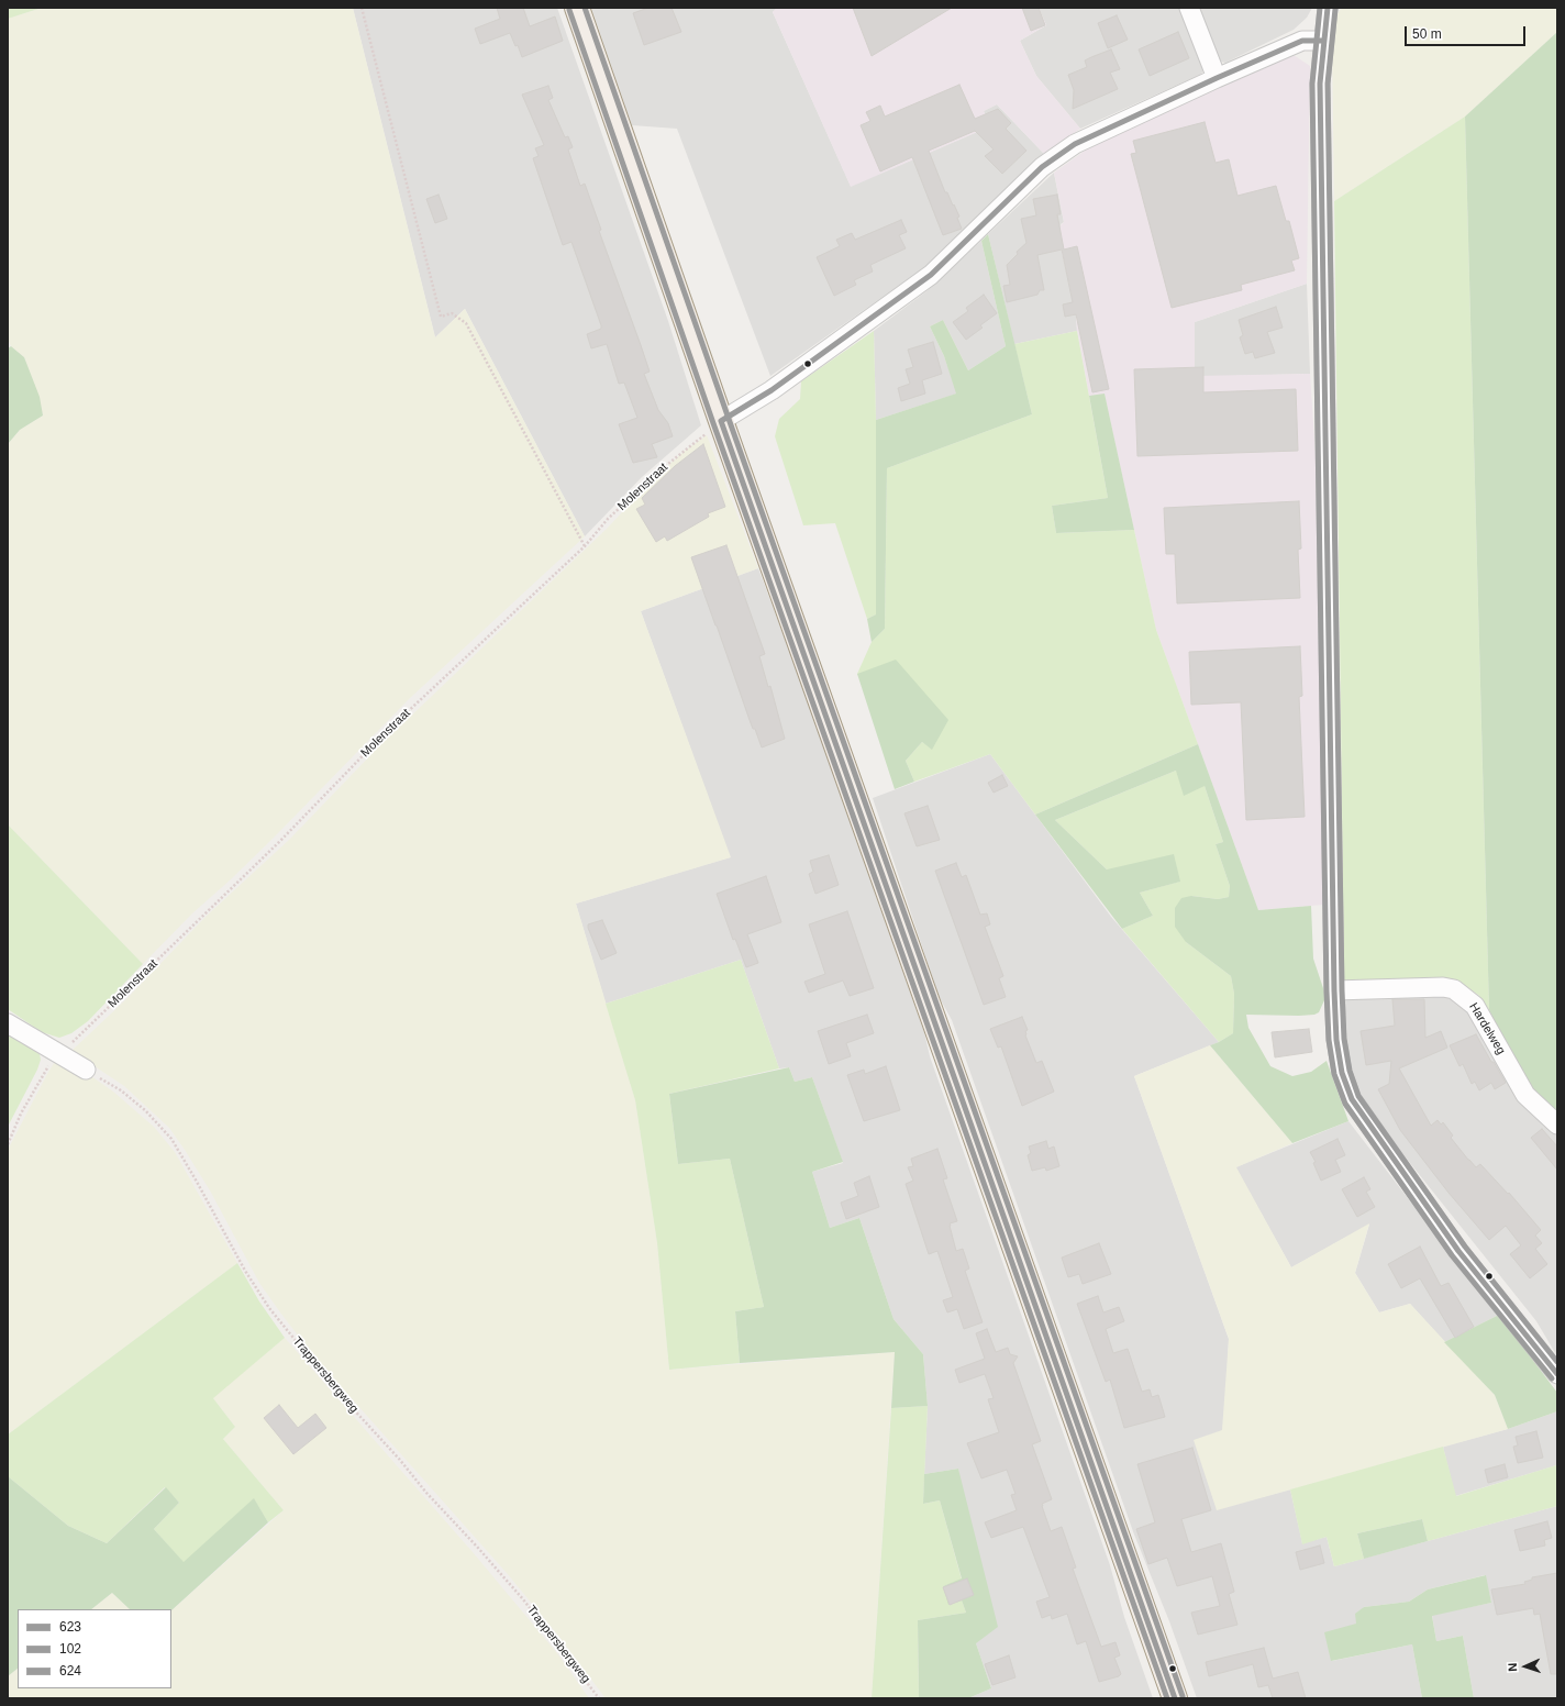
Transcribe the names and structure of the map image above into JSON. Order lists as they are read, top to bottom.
{
  "streets": {
    "street": ["Hardelweg"],
    "path": ["Molenstraat", "Trappersbergweg"]
  },
  "lines": ["transit line 623", "transit line 102", "transit line 624"],
  "legend": ["623", "102", "624"],
  "scale_bar": "50 m",
  "north": "left"
}
